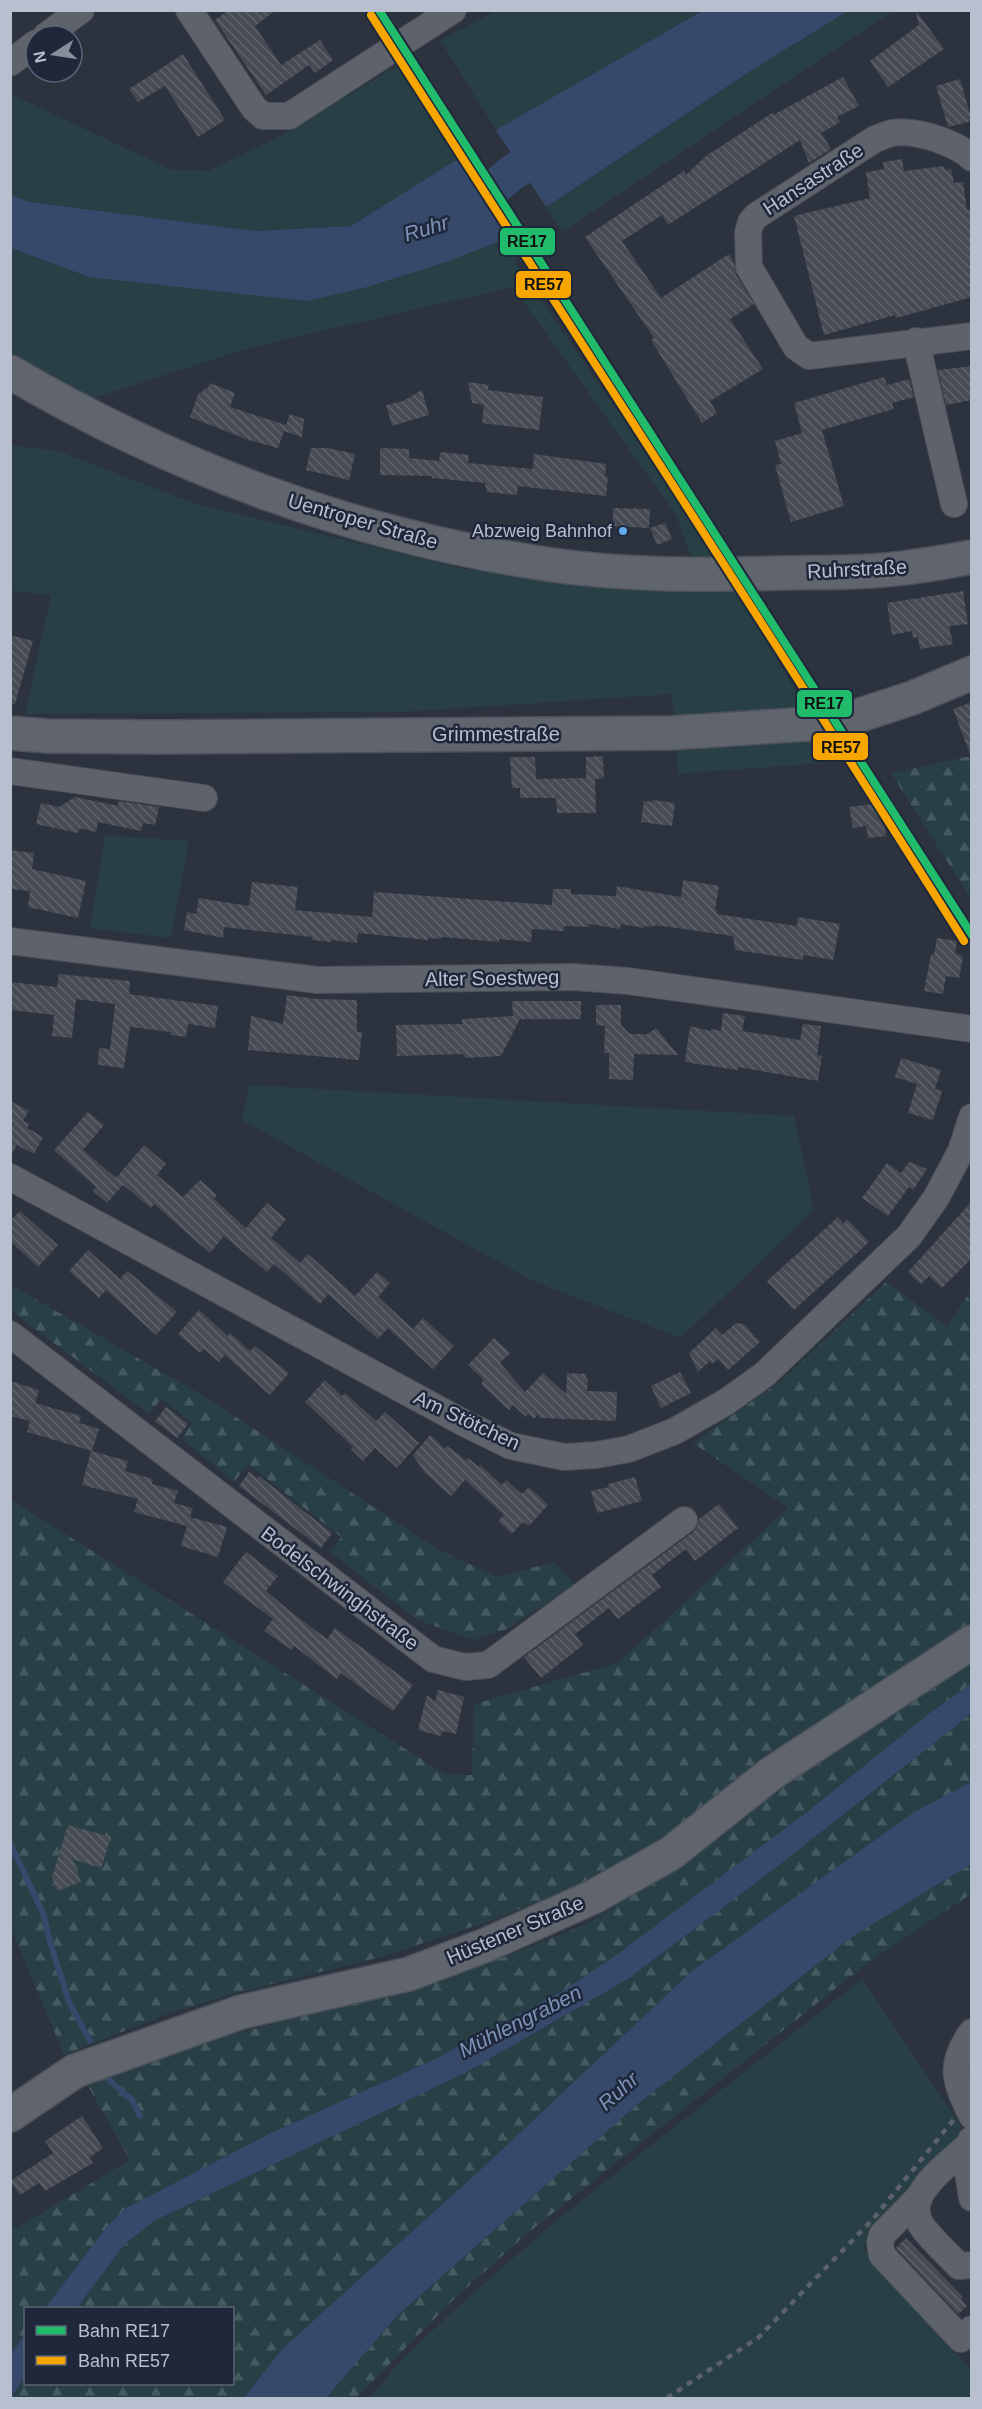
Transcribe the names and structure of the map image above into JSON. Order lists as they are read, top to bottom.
{
  "streets": {
    "main road": [
      "Uentroper Straße",
      "Ruhrstraße",
      "Grimmestraße",
      "Hüstener Straße"
    ],
    "street": [
      "Hansastraße",
      "Alter Soestweg",
      "Am Stötchen",
      "Bodelschwinghstraße"
    ]
  },
  "crossings": [
    ["Uentroper Straße", "Ruhrstraße"]
  ],
  "water": ["Ruhr", "Mühlengraben"],
  "places": ["Abzweig Bahnhof"],
  "lines": ["rail line RE17", "rail line RE57"],
  "legend": ["Bahn RE17", "Bahn RE57"],
  "north": "left"
}
